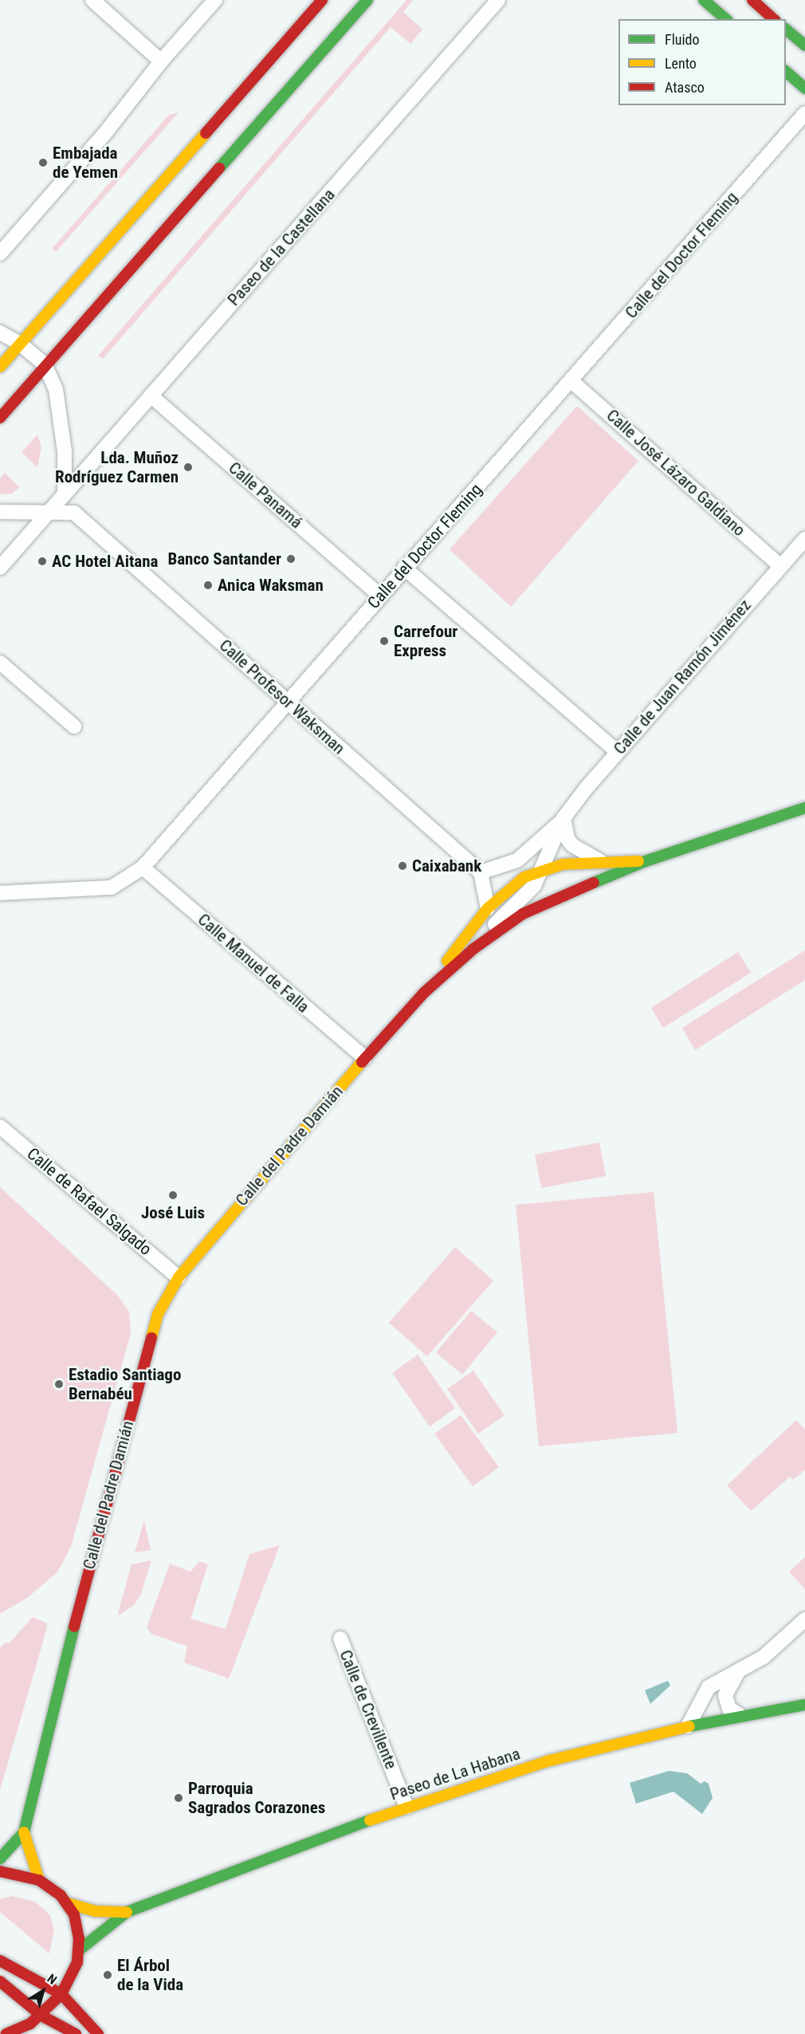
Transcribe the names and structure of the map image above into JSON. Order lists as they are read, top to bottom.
{
  "streets": {
    "main road": ["Calle del Padre Damián", "Paseo de La Habana"],
    "street": [
      "Paseo de la Castellana",
      "Calle del Doctor Fleming",
      "Calle José Lázaro Galdiano",
      "Calle Panamá",
      "Calle de Juan Ramón Jiménez",
      "Calle Profesor Waksman",
      "Calle Manuel de Falla",
      "Calle de Rafael Salgado",
      "Calle de Crevillente"
    ]
  },
  "crossings": [
    ["Paseo de la Castellana", "Calle Panamá"],
    ["Paseo de la Castellana", "Calle Profesor Waksman"],
    ["Calle del Doctor Fleming", "Calle José Lázaro Galdiano"],
    ["Calle del Doctor Fleming", "Calle Panamá"],
    ["Calle del Doctor Fleming", "Calle Profesor Waksman"],
    ["Calle del Doctor Fleming", "Calle Manuel de Falla"],
    ["Calle José Lázaro Galdiano", "Calle de Juan Ramón Jiménez"],
    ["Calle de Juan Ramón Jiménez", "Calle del Padre Damián"],
    ["Calle Manuel de Falla", "Calle del Padre Damián"],
    ["Calle del Padre Damián", "Calle de Rafael Salgado"],
    ["Calle de Crevillente", "Paseo de La Habana"]
  ],
  "places": [
    "Embajada de Yemen",
    "Lda. Muñoz Rodríguez Carmen",
    "Banco Santander",
    "AC Hotel Aitana",
    "Anica Waksman",
    "Carrefour Express",
    "Caixabank",
    "José Luis",
    "Estadio Santiago Bernabéu",
    "Parroquia Sagrados Corazones",
    "El Árbol de la Vida"
  ],
  "legend": ["Fluido", "Lento", "Atasco"],
  "north": "top right"
}
